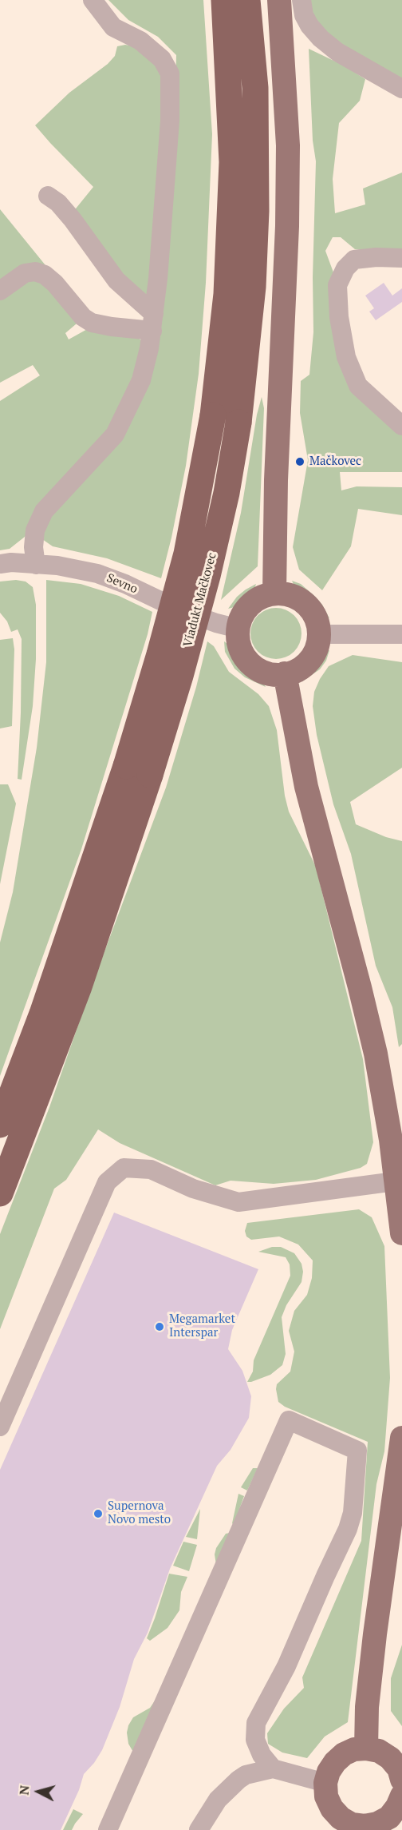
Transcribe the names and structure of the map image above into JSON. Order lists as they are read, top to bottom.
{
  "streets": {
    "highway": ["Viadukt Mačkovec"],
    "street": ["Sevno"]
  },
  "places": ["Mačkovec", "Megamarket Interspar", "Supernova Novo mesto"],
  "north": "left"
}
